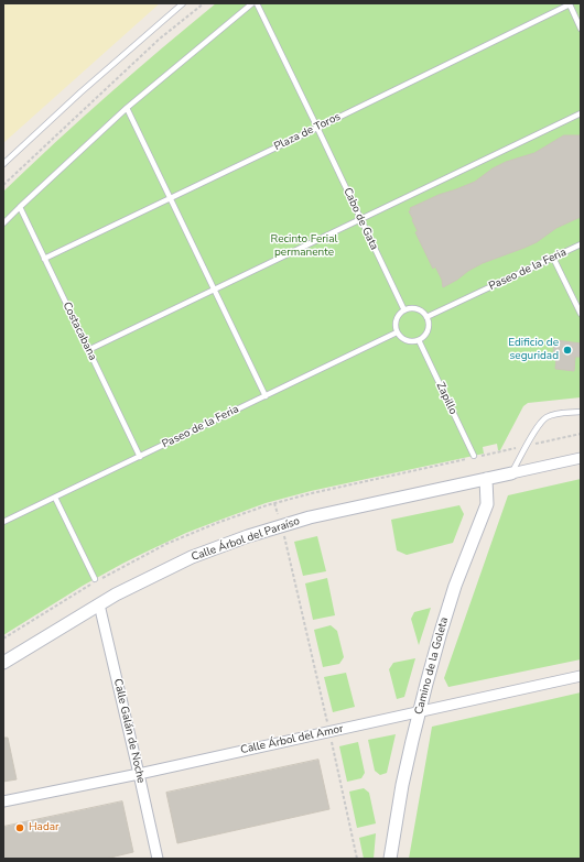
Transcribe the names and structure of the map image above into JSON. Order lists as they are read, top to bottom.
{
  "streets": {
    "street": [
      "Calle Árbol del Paraíso",
      "Camino de la Goleta",
      "Calle Galán de Noche",
      "Calle Árbol del Amor"
    ],
    "lane": [
      "Plaza de Toros",
      "Cabo de Gata",
      "Paseo de la Feria",
      "Costacabana",
      "Zapillo"
    ]
  },
  "crossings": [
    ["Plaza de Toros", "Cabo de Gata"],
    ["Plaza de Toros", "Costacabana"],
    ["Cabo de Gata", "Paseo de la Feria"],
    ["Cabo de Gata", "Zapillo"],
    ["Paseo de la Feria", "Costacabana"],
    ["Paseo de la Feria", "Zapillo"],
    ["Calle Árbol del Paraíso", "Camino de la Goleta"],
    ["Calle Árbol del Paraíso", "Calle Galán de Noche"],
    ["Camino de la Goleta", "Calle Árbol del Amor"],
    ["Calle Galán de Noche", "Calle Árbol del Amor"]
  ],
  "parks": ["Recinto Ferial permanente"],
  "places": ["Edificio de seguridad", "Hadar"]
}
